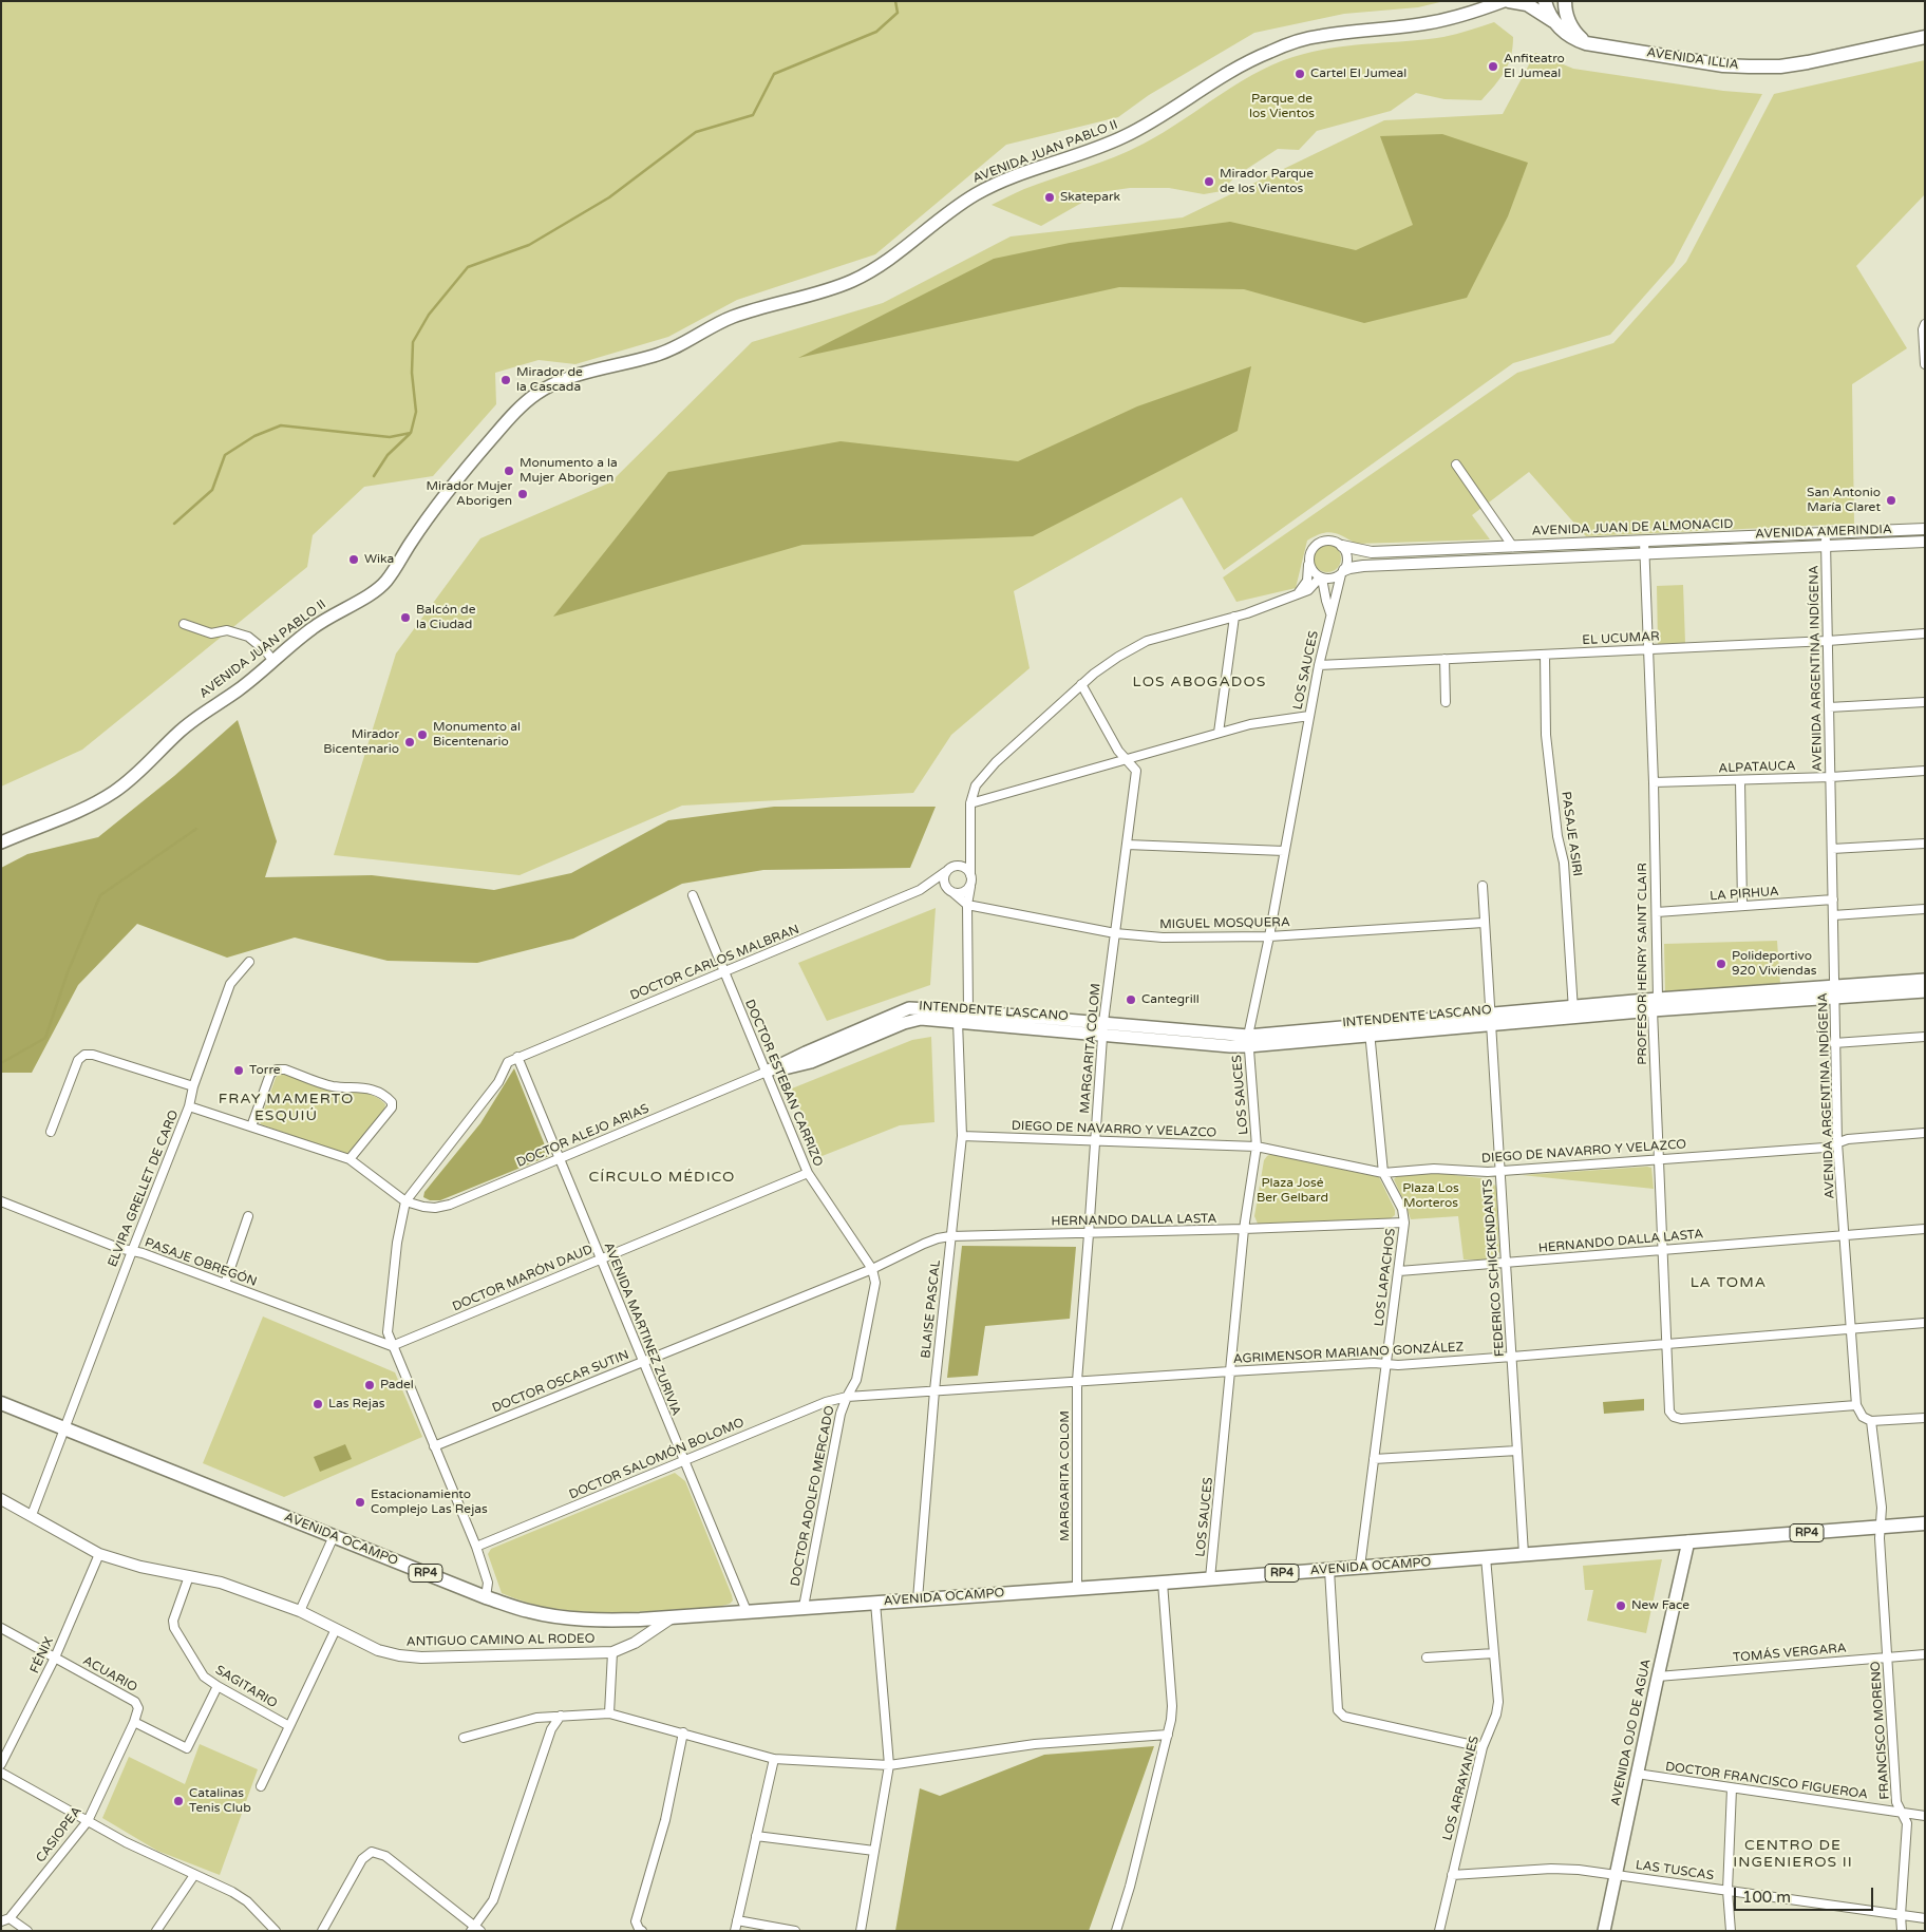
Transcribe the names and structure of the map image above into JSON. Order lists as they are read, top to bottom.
{
  "streets": {
    "main road": [
      "AVENIDA ILLIA",
      "AVENIDA JUAN PABLO II",
      "INTENDENTE LASCANO",
      "RP4",
      "AVENIDA OCAMPO",
      "AVENIDA OJO DE AGUA"
    ],
    "street": [
      "AVENIDA JUAN DE ALMONACID",
      "AVENIDA AMERINDIA",
      "EL UCUMAR",
      "AVENIDA ARGENTINA INDÍGENA",
      "LOS SAUCES",
      "ALPATAUCA",
      "PASAJE ASIRI",
      "LA PIRHUA",
      "MIGUEL MOSQUERA",
      "DOCTOR CARLOS MALBRAN",
      "PROFESOR HENRY SAINT CLAIR",
      "MARGARITA COLOM",
      "DOCTOR ESTEBAN CARRIZO",
      "DIEGO DE NAVARRO Y VELAZCO",
      "DOCTOR ALEJO ARIAS",
      "ELVIRA GRELLET DE CARO",
      "HERNANDO DALLA LASTA",
      "PASAJE OBREGÓN",
      "FEDERICO SCHICKENDANTS",
      "LOS LAPACHOS",
      "DOCTOR MARÓN DAUD",
      "BLAISE PASCAL",
      "AVENIDA MARTINEZ ZURIVIA",
      "AGRIMENSOR MARIANO GONZÁLEZ",
      "DOCTOR OSCAR SUTIN",
      "DOCTOR SALOMÓN BOLOMO",
      "DOCTOR ADOLFO MERCADO",
      "ANTIGUO CAMINO AL RODEO",
      "TOMÁS VERGARA",
      "FÉNIX",
      "ACUARIO",
      "SAGITARIO",
      "FRANCISCO MORENO",
      "DOCTOR FRANCISCO FIGUEROA",
      "LOS ARRAYANES",
      "CASIOPEA",
      "LAS TUSCAS"
    ]
  },
  "crossings": [
    ["AVENIDA JUAN DE ALMONACID", "AVENIDA AMERINDIA"],
    ["AVENIDA JUAN DE ALMONACID", "AVENIDA ARGENTINA INDÍGENA"],
    ["AVENIDA JUAN DE ALMONACID", "LOS SAUCES"],
    ["AVENIDA JUAN DE ALMONACID", "PROFESOR HENRY SAINT CLAIR"],
    ["AVENIDA AMERINDIA", "AVENIDA ARGENTINA INDÍGENA"],
    ["AVENIDA AMERINDIA", "LOS SAUCES"],
    ["AVENIDA AMERINDIA", "PROFESOR HENRY SAINT CLAIR"],
    ["EL UCUMAR", "AVENIDA ARGENTINA INDÍGENA"],
    ["EL UCUMAR", "LOS SAUCES"],
    ["EL UCUMAR", "PASAJE ASIRI"],
    ["EL UCUMAR", "PROFESOR HENRY SAINT CLAIR"],
    ["AVENIDA ARGENTINA INDÍGENA", "ALPATAUCA"],
    ["AVENIDA ARGENTINA INDÍGENA", "LA PIRHUA"],
    ["AVENIDA ARGENTINA INDÍGENA", "PROFESOR HENRY SAINT CLAIR"],
    ["AVENIDA ARGENTINA INDÍGENA", "INTENDENTE LASCANO"],
    ["AVENIDA ARGENTINA INDÍGENA", "DIEGO DE NAVARRO Y VELAZCO"],
    ["AVENIDA ARGENTINA INDÍGENA", "HERNANDO DALLA LASTA"],
    ["AVENIDA ARGENTINA INDÍGENA", "AGRIMENSOR MARIANO GONZÁLEZ"],
    ["LOS SAUCES", "MIGUEL MOSQUERA"],
    ["LOS SAUCES", "INTENDENTE LASCANO"],
    ["LOS SAUCES", "DIEGO DE NAVARRO Y VELAZCO"],
    ["LOS SAUCES", "HERNANDO DALLA LASTA"],
    ["LOS SAUCES", "AGRIMENSOR MARIANO GONZÁLEZ"],
    ["LOS SAUCES", "AVENIDA OCAMPO"],
    ["ALPATAUCA", "PROFESOR HENRY SAINT CLAIR"],
    ["PASAJE ASIRI", "INTENDENTE LASCANO"],
    ["LA PIRHUA", "PROFESOR HENRY SAINT CLAIR"],
    ["MIGUEL MOSQUERA", "MARGARITA COLOM"],
    ["MIGUEL MOSQUERA", "FEDERICO SCHICKENDANTS"],
    ["DOCTOR CARLOS MALBRAN", "DOCTOR ESTEBAN CARRIZO"],
    ["DOCTOR CARLOS MALBRAN", "AVENIDA MARTINEZ ZURIVIA"],
    ["PROFESOR HENRY SAINT CLAIR", "INTENDENTE LASCANO"],
    ["PROFESOR HENRY SAINT CLAIR", "DIEGO DE NAVARRO Y VELAZCO"],
    ["PROFESOR HENRY SAINT CLAIR", "HERNANDO DALLA LASTA"],
    ["PROFESOR HENRY SAINT CLAIR", "AGRIMENSOR MARIANO GONZÁLEZ"],
    ["INTENDENTE LASCANO", "MARGARITA COLOM"],
    ["INTENDENTE LASCANO", "DOCTOR ESTEBAN CARRIZO"],
    ["INTENDENTE LASCANO", "DOCTOR ALEJO ARIAS"],
    ["INTENDENTE LASCANO", "FEDERICO SCHICKENDANTS"],
    ["INTENDENTE LASCANO", "LOS LAPACHOS"],
    ["INTENDENTE LASCANO", "BLAISE PASCAL"],
    ["MARGARITA COLOM", "DIEGO DE NAVARRO Y VELAZCO"],
    ["MARGARITA COLOM", "HERNANDO DALLA LASTA"],
    ["MARGARITA COLOM", "AGRIMENSOR MARIANO GONZÁLEZ"],
    ["MARGARITA COLOM", "AVENIDA OCAMPO"],
    ["DOCTOR ESTEBAN CARRIZO", "DOCTOR ALEJO ARIAS"],
    ["DOCTOR ESTEBAN CARRIZO", "HERNANDO DALLA LASTA"],
    ["DOCTOR ESTEBAN CARRIZO", "DOCTOR MARÓN DAUD"],
    ["DOCTOR ESTEBAN CARRIZO", "DOCTOR OSCAR SUTIN"],
    ["DOCTOR ESTEBAN CARRIZO", "DOCTOR ADOLFO MERCADO"],
    ["DIEGO DE NAVARRO Y VELAZCO", "FEDERICO SCHICKENDANTS"],
    ["DIEGO DE NAVARRO Y VELAZCO", "LOS LAPACHOS"],
    ["DIEGO DE NAVARRO Y VELAZCO", "BLAISE PASCAL"],
    ["DOCTOR ALEJO ARIAS", "AVENIDA MARTINEZ ZURIVIA"],
    ["ELVIRA GRELLET DE CARO", "PASAJE OBREGÓN"],
    ["ELVIRA GRELLET DE CARO", "AVENIDA OCAMPO"],
    ["ELVIRA GRELLET DE CARO", "ANTIGUO CAMINO AL RODEO"],
    ["HERNANDO DALLA LASTA", "FEDERICO SCHICKENDANTS"],
    ["HERNANDO DALLA LASTA", "LOS LAPACHOS"],
    ["HERNANDO DALLA LASTA", "BLAISE PASCAL"],
    ["HERNANDO DALLA LASTA", "DOCTOR OSCAR SUTIN"],
    ["HERNANDO DALLA LASTA", "DOCTOR ADOLFO MERCADO"],
    ["PASAJE OBREGÓN", "DOCTOR MARÓN DAUD"],
    ["FEDERICO SCHICKENDANTS", "AGRIMENSOR MARIANO GONZÁLEZ"],
    ["FEDERICO SCHICKENDANTS", "AVENIDA OCAMPO"],
    ["LOS LAPACHOS", "AGRIMENSOR MARIANO GONZÁLEZ"],
    ["LOS LAPACHOS", "AVENIDA OCAMPO"],
    ["DOCTOR MARÓN DAUD", "AVENIDA MARTINEZ ZURIVIA"],
    ["BLAISE PASCAL", "AGRIMENSOR MARIANO GONZÁLEZ"],
    ["BLAISE PASCAL", "AVENIDA OCAMPO"],
    ["AVENIDA MARTINEZ ZURIVIA", "DOCTOR OSCAR SUTIN"],
    ["AVENIDA MARTINEZ ZURIVIA", "DOCTOR SALOMÓN BOLOMO"],
    ["AVENIDA MARTINEZ ZURIVIA", "AVENIDA OCAMPO"],
    ["AGRIMENSOR MARIANO GONZÁLEZ", "DOCTOR SALOMÓN BOLOMO"],
    ["AGRIMENSOR MARIANO GONZÁLEZ", "DOCTOR ADOLFO MERCADO"],
    ["DOCTOR OSCAR SUTIN", "DOCTOR ADOLFO MERCADO"],
    ["DOCTOR SALOMÓN BOLOMO", "DOCTOR ADOLFO MERCADO"],
    ["DOCTOR ADOLFO MERCADO", "AVENIDA OCAMPO"],
    ["AVENIDA OCAMPO", "ANTIGUO CAMINO AL RODEO"],
    ["AVENIDA OCAMPO", "FRANCISCO MORENO"],
    ["AVENIDA OCAMPO", "AVENIDA OJO DE AGUA"],
    ["AVENIDA OCAMPO", "LOS ARRAYANES"],
    ["ANTIGUO CAMINO AL RODEO", "FÉNIX"],
    ["ANTIGUO CAMINO AL RODEO", "SAGITARIO"],
    ["TOMÁS VERGARA", "FRANCISCO MORENO"],
    ["TOMÁS VERGARA", "AVENIDA OJO DE AGUA"],
    ["FÉNIX", "ACUARIO"],
    ["ACUARIO", "CASIOPEA"],
    ["FRANCISCO MORENO", "DOCTOR FRANCISCO FIGUEROA"],
    ["FRANCISCO MORENO", "LAS TUSCAS"],
    ["AVENIDA OJO DE AGUA", "DOCTOR FRANCISCO FIGUEROA"],
    ["AVENIDA OJO DE AGUA", "LAS TUSCAS"],
    ["LOS ARRAYANES", "LAS TUSCAS"]
  ],
  "districts": [
    "LOS ABOGADOS",
    "FRAY MAMERTO ESQUIÚ",
    "CÍRCULO MÉDICO",
    "LA TOMA",
    "CENTRO DE INGENIEROS II"
  ],
  "parks": ["Parque de los Vientos", "Plaza José Ber Gelbard", "Plaza Los Morteros"],
  "places": [
    "Anfiteatro El Jumeal",
    "Cartel El Jumeal",
    "Mirador Parque de los Vientos",
    "Skatepark",
    "Mirador de la Cascada",
    "Monumento a la Mujer Aborigen",
    "Mirador Mujer Aborigen",
    "San Antonio María Claret",
    "Wika",
    "Balcón de la Ciudad",
    "Monumento al Bicentenario",
    "Mirador Bicentenario",
    "Polideportivo 920 Viviendas",
    "Cantegrill",
    "Torre",
    "Padel",
    "Las Rejas",
    "Estacionamiento Complejo Las Rejas",
    "New Face",
    "Catalinas Tenis Club"
  ],
  "scale_bar": "100 m"
}
